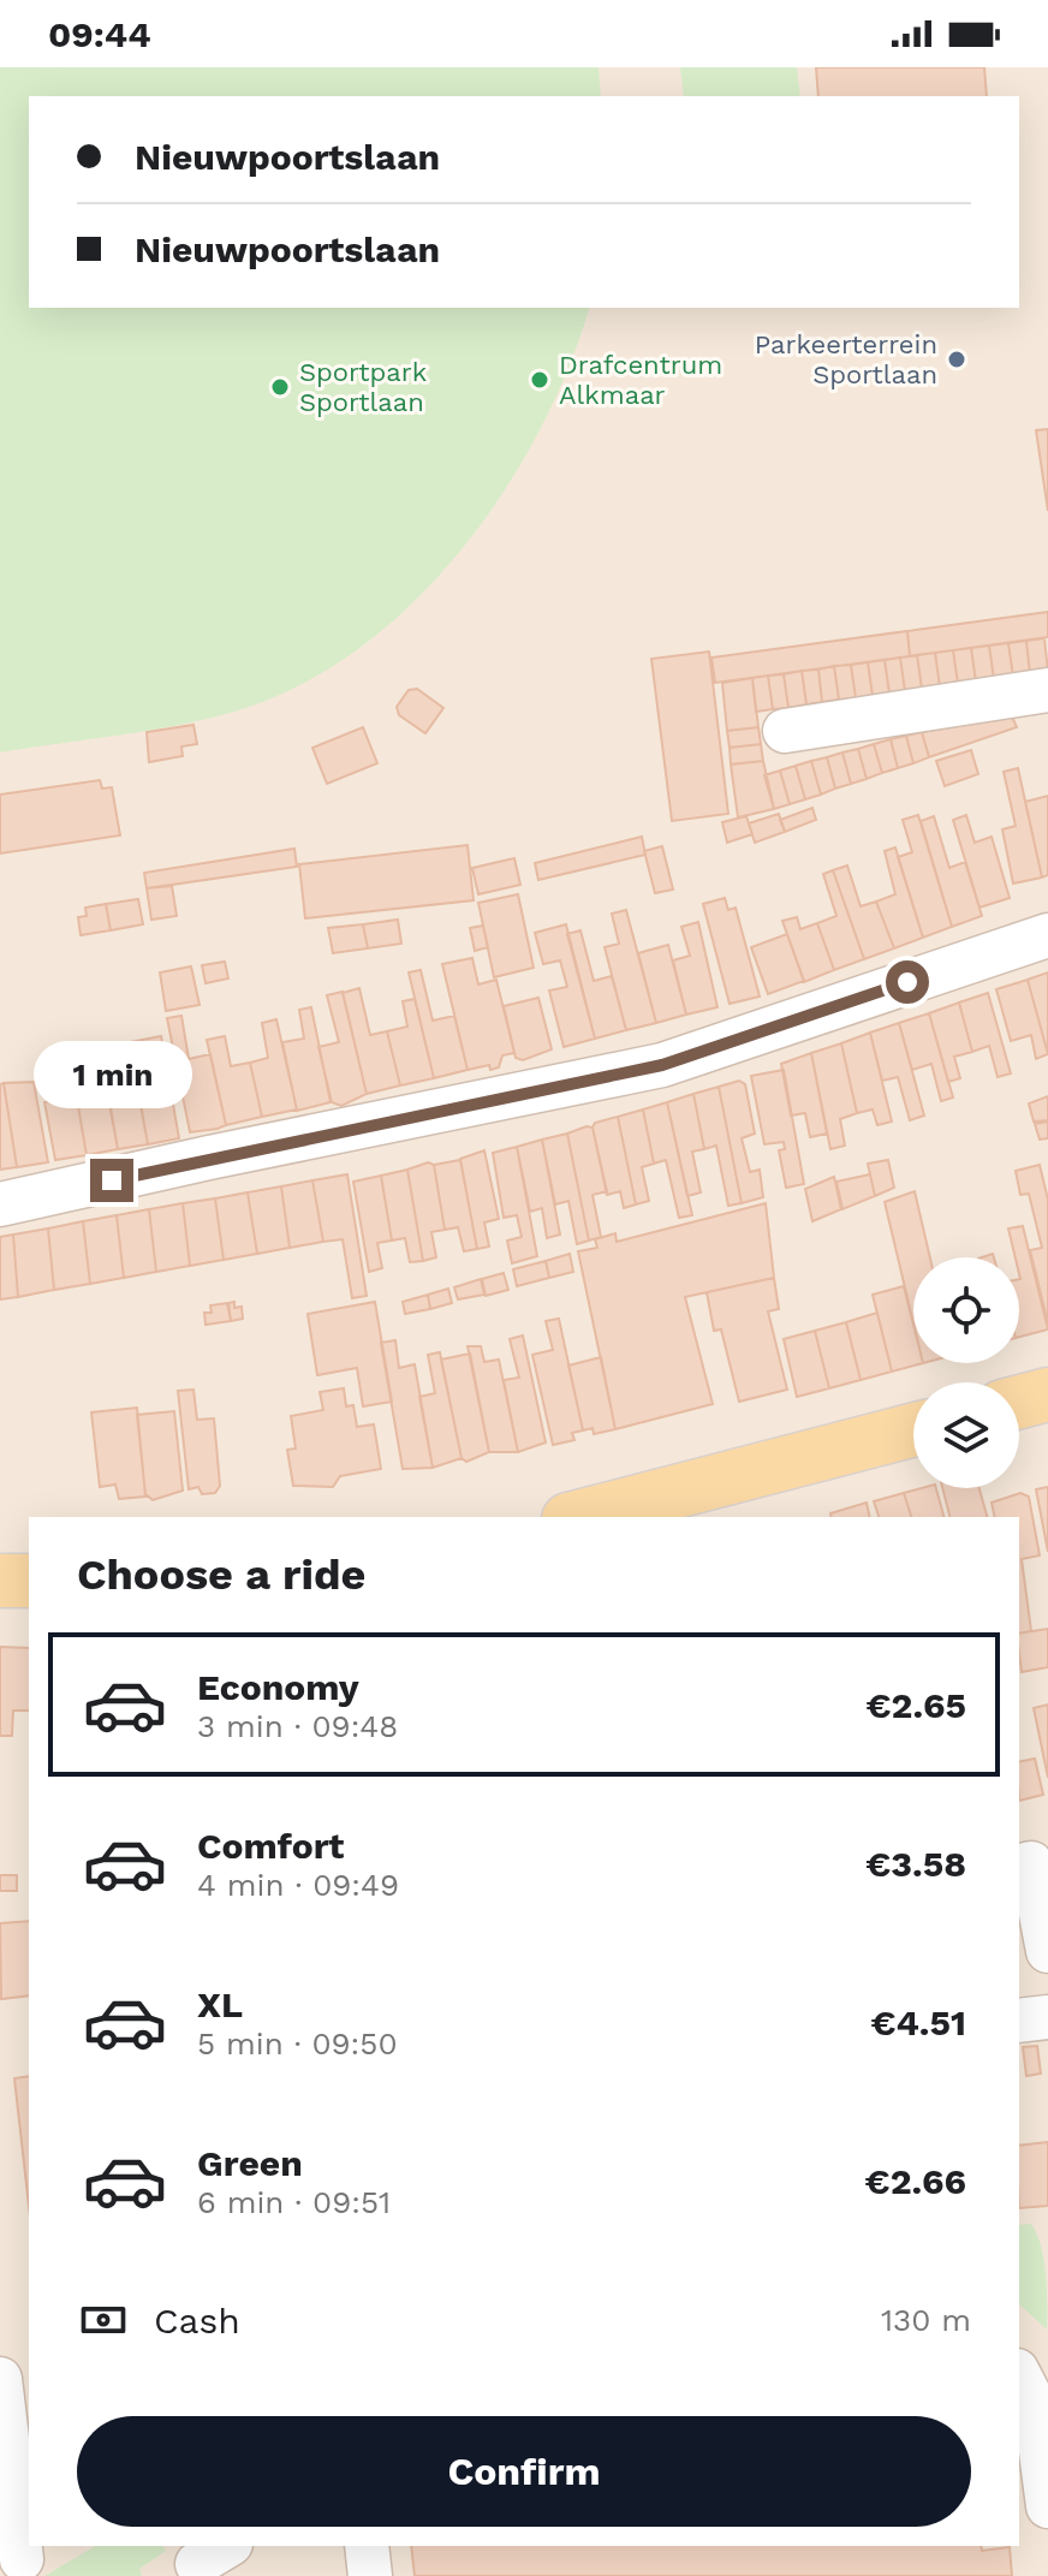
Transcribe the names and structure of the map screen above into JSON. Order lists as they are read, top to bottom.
{
  "places": ["Parkeerterrein Sportlaan", "Drafcentrum Alkmaar", "Sportpark Sportlaan"],
  "page": {
    "status": "09:44",
    "banner": ["Nieuwpoortslaan", "Nieuwpoortslaan"],
    "bubble": "1 min",
    "heading": "Choose a ride",
    "list": [
      {
        "name": "Economy",
        "note": "3 min · 09:48",
        "value": "€2.65"
      },
      {
        "name": "Comfort",
        "note": "4 min · 09:49",
        "value": "€3.58"
      },
      {
        "name": "XL",
        "note": "5 min · 09:50",
        "value": "€4.51"
      },
      {
        "name": "Green",
        "note": "6 min · 09:51",
        "value": "€2.66"
      }
    ],
    "pay": ["Cash", "130 m"],
    "buttons": "Confirm"
  }
}
